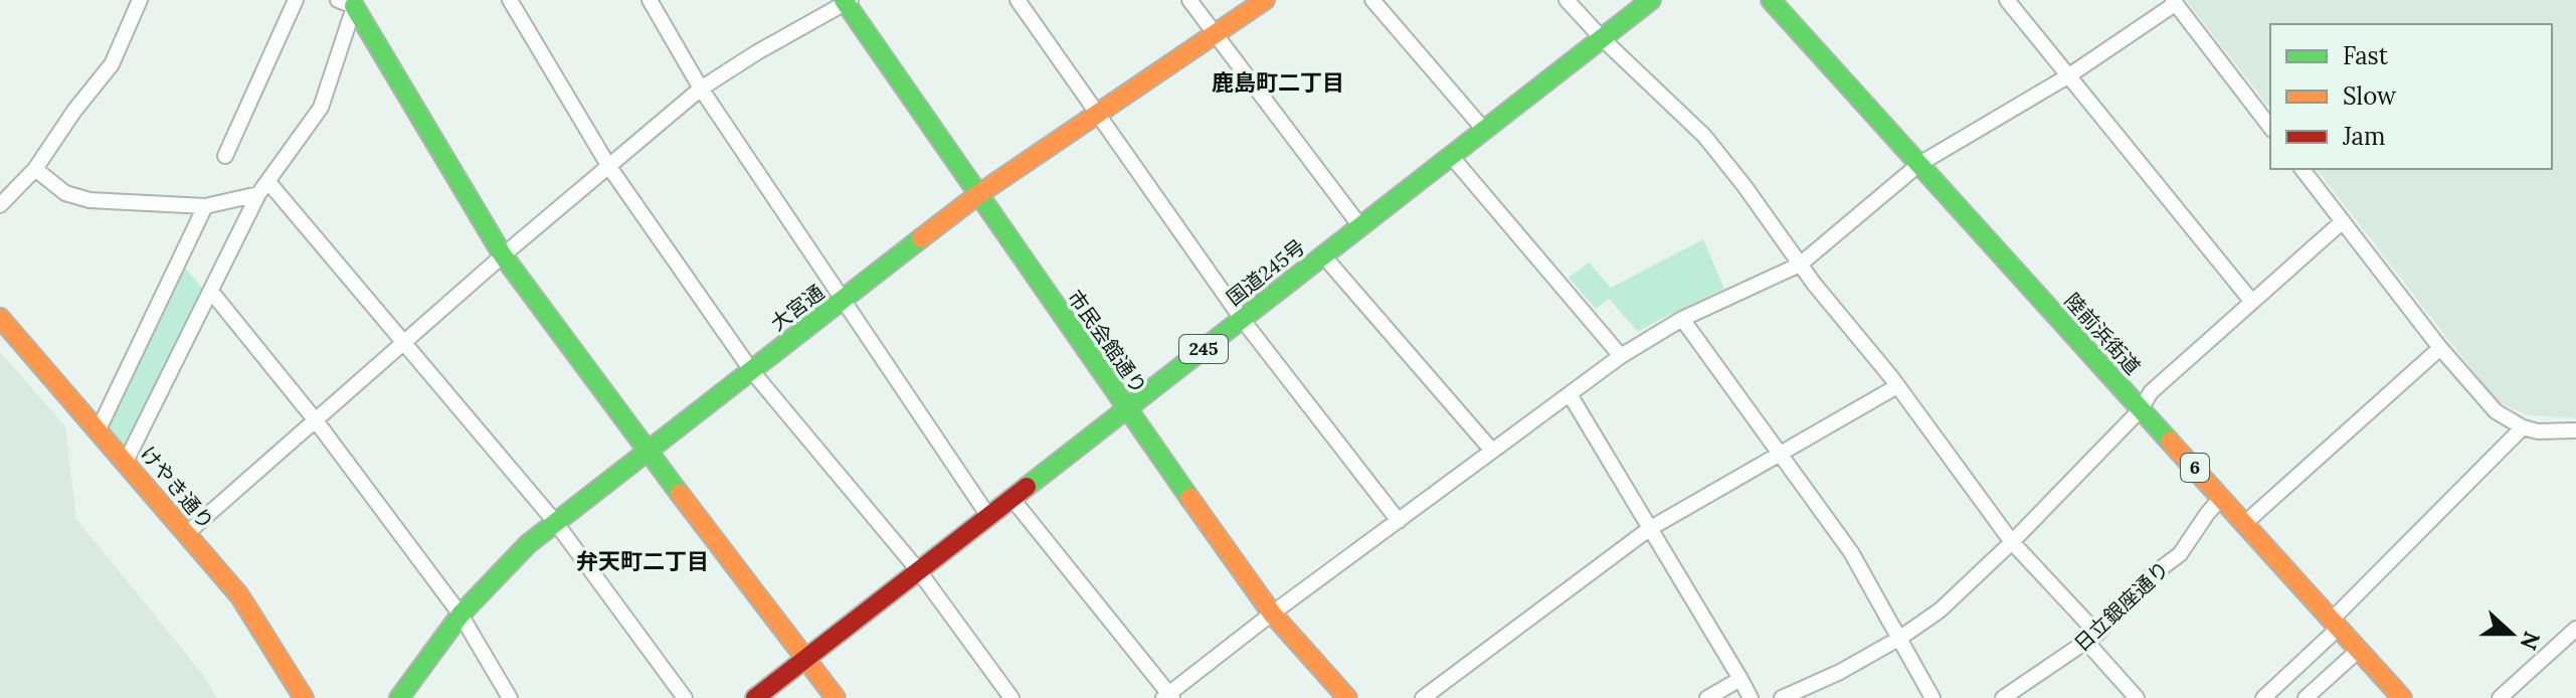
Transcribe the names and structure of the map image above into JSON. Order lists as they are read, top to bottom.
{
  "streets": {
    "main road": [
      "国道245号",
      "大宮通",
      "陸前浜街道",
      "市民会館通り",
      "245",
      "6",
      "けやき通り"
    ],
    "street": ["日立銀座通り"]
  },
  "crossings": [
    ["国道245号", "市民会館通り"],
    ["大宮通", "市民会館通り"],
    ["陸前浜街道", "日立銀座通り"]
  ],
  "districts": ["鹿島町二丁目", "弁天町二丁目"],
  "legend": ["Fast", "Slow", "Jam"],
  "north": "right"
}
